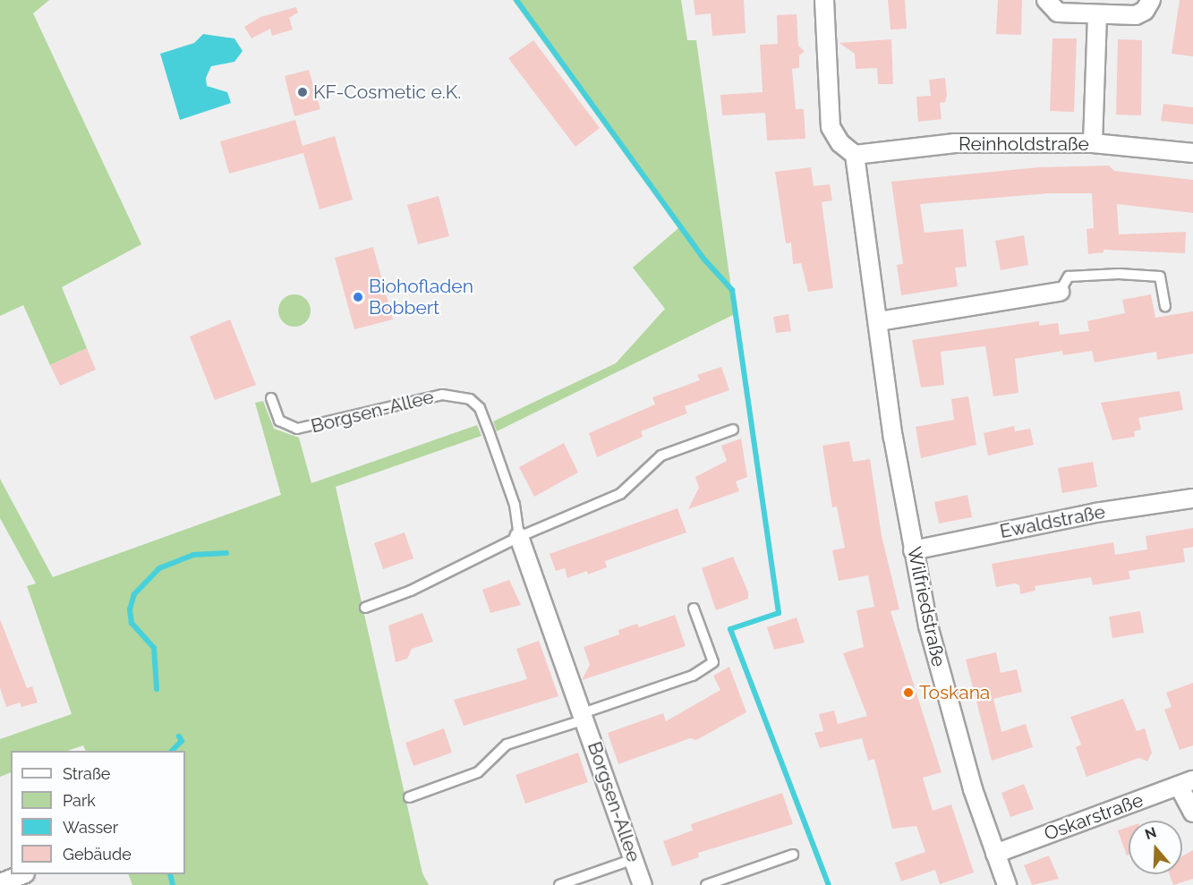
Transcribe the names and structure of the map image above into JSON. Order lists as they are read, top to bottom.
{
  "streets": {
    "street": [
      "Reinholdstraße",
      "Borgsen-Allee",
      "Ewaldstraße",
      "Wilfriedstraße",
      "Oskarstraße"
    ]
  },
  "crossings": [
    ["Reinholdstraße", "Wilfriedstraße"],
    ["Ewaldstraße", "Wilfriedstraße"],
    ["Wilfriedstraße", "Oskarstraße"]
  ],
  "places": ["KF-Cosmetic e.K.", "Biohofladen Bobbert", "Toskana"],
  "legend": [
    "Straße",
    "Park",
    "Wasser",
    "Gebäude"
  ],
  "north": "top"
}
